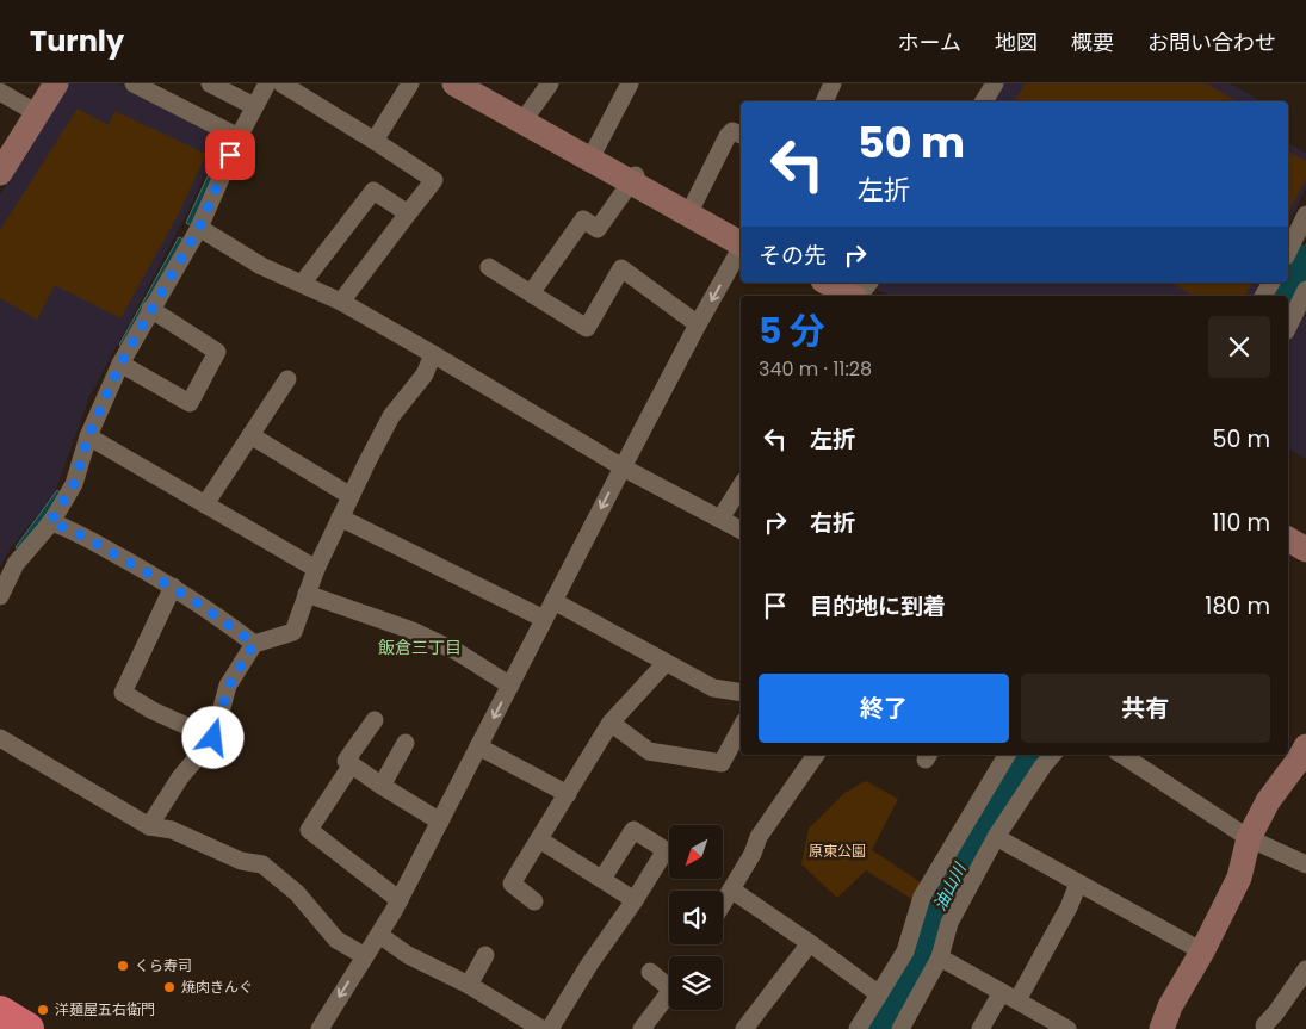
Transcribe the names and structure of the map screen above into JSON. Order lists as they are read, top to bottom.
{
  "districts": ["飯倉三丁目"],
  "water": ["油山川"],
  "parks": ["原東公園"],
  "places": ["くら寿司", "焼肉きんぐ", "洋麺屋五右衛門"],
  "north": "bottom left",
  "page": {
    "header": "Turnly",
    "nav": [
      "ホーム",
      "地図",
      "概要",
      "お問い合わせ"
    ],
    "turn": ["50 m", "左折"],
    "then": "その先",
    "heading": ["5 分", "340 m · 11:28"],
    "list": [
      {
        "name": "左折",
        "value": "50 m"
      },
      {
        "name": "右折",
        "value": "110 m"
      },
      {
        "name": "目的地に到着",
        "value": "180 m"
      }
    ],
    "buttons": ["終了", "共有"]
  }
}
